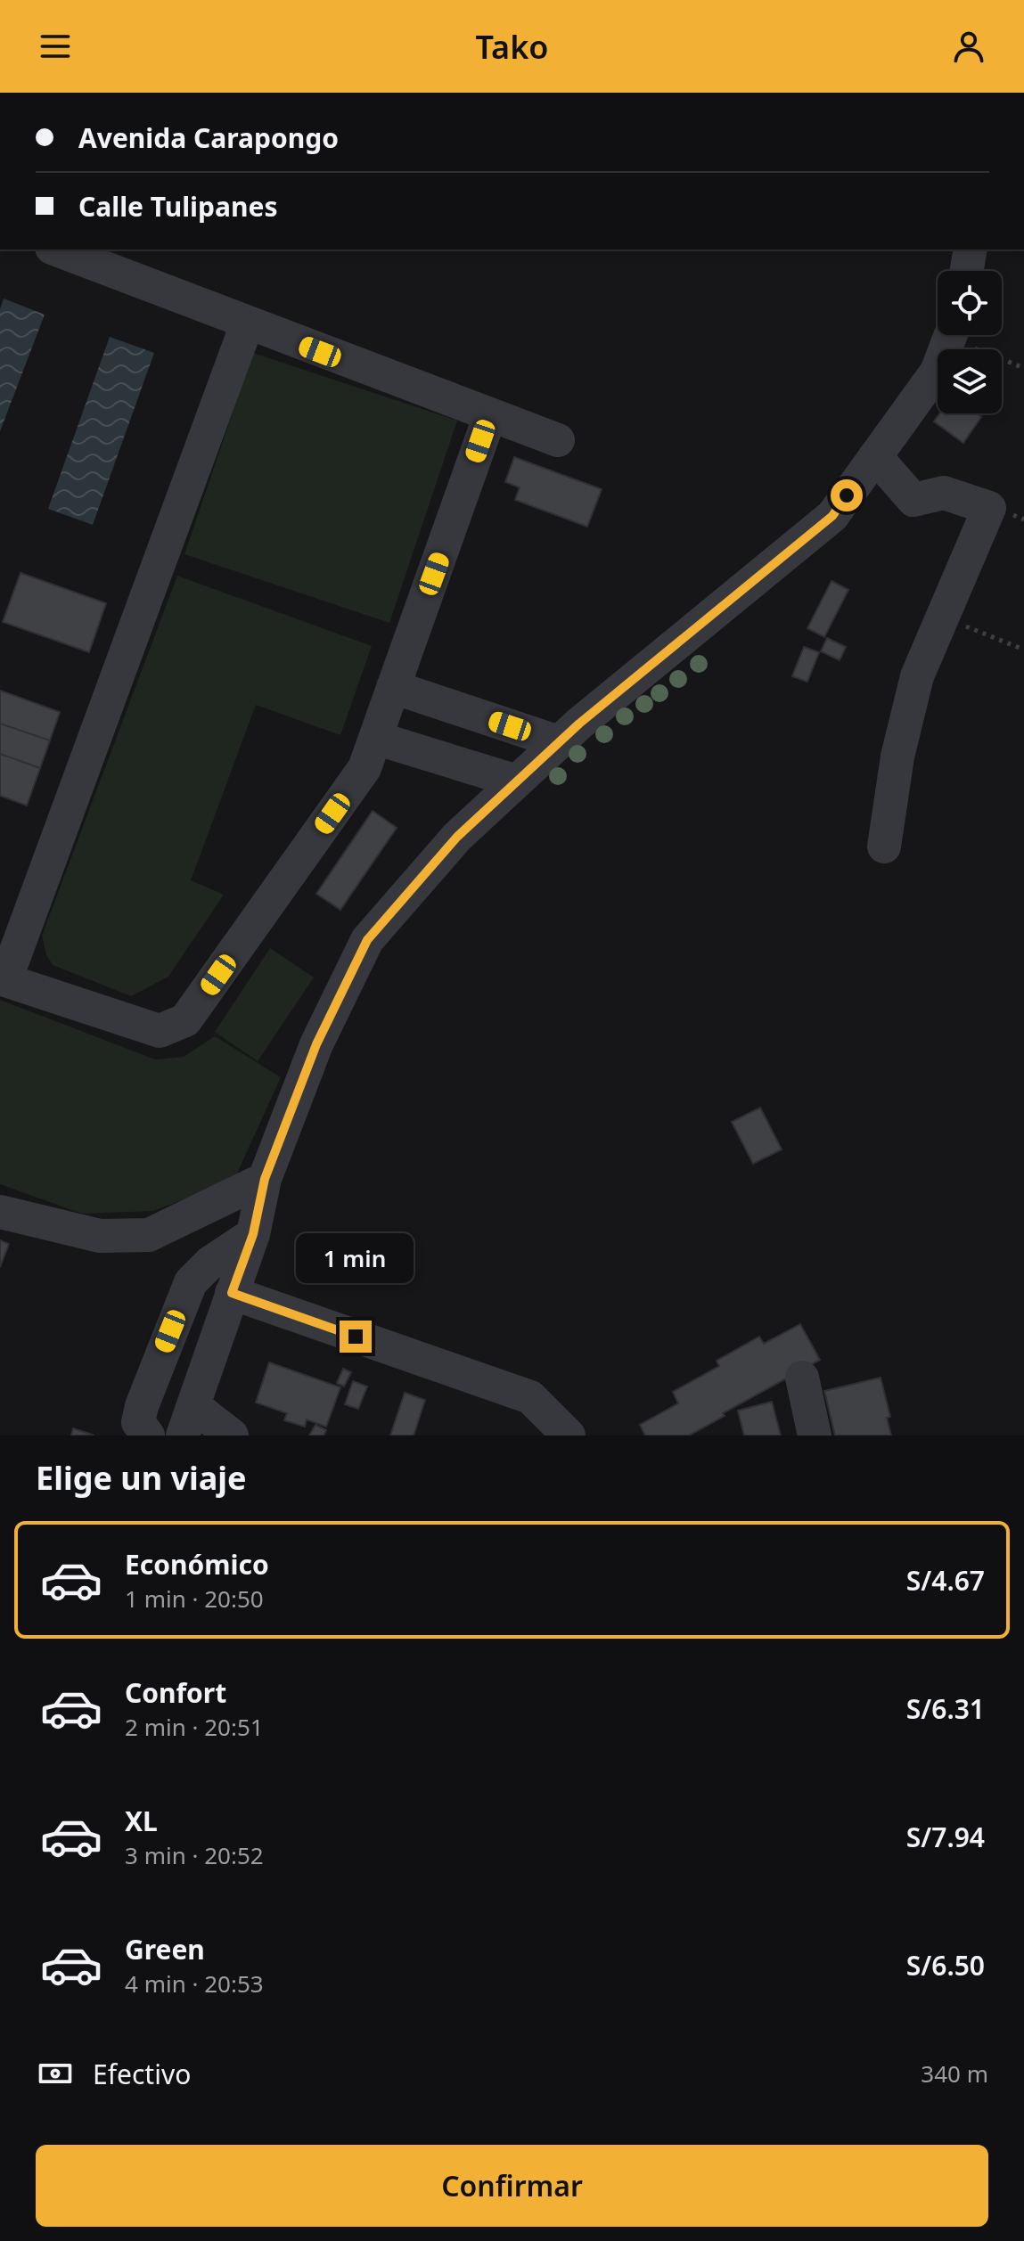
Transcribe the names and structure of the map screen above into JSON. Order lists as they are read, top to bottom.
{
  "page": {
    "header": "Tako",
    "banner": ["Avenida Carapongo", "Calle Tulipanes"],
    "bubble": "1 min",
    "heading": "Elige un viaje",
    "list": [
      {
        "name": "Económico",
        "note": "1 min · 20:50",
        "value": "S/4.67"
      },
      {
        "name": "Confort",
        "note": "2 min · 20:51",
        "value": "S/6.31"
      },
      {
        "name": "XL",
        "note": "3 min · 20:52",
        "value": "S/7.94"
      },
      {
        "name": "Green",
        "note": "4 min · 20:53",
        "value": "S/6.50"
      }
    ],
    "pay": ["Efectivo", "340 m"],
    "buttons": "Confirmar"
  }
}
